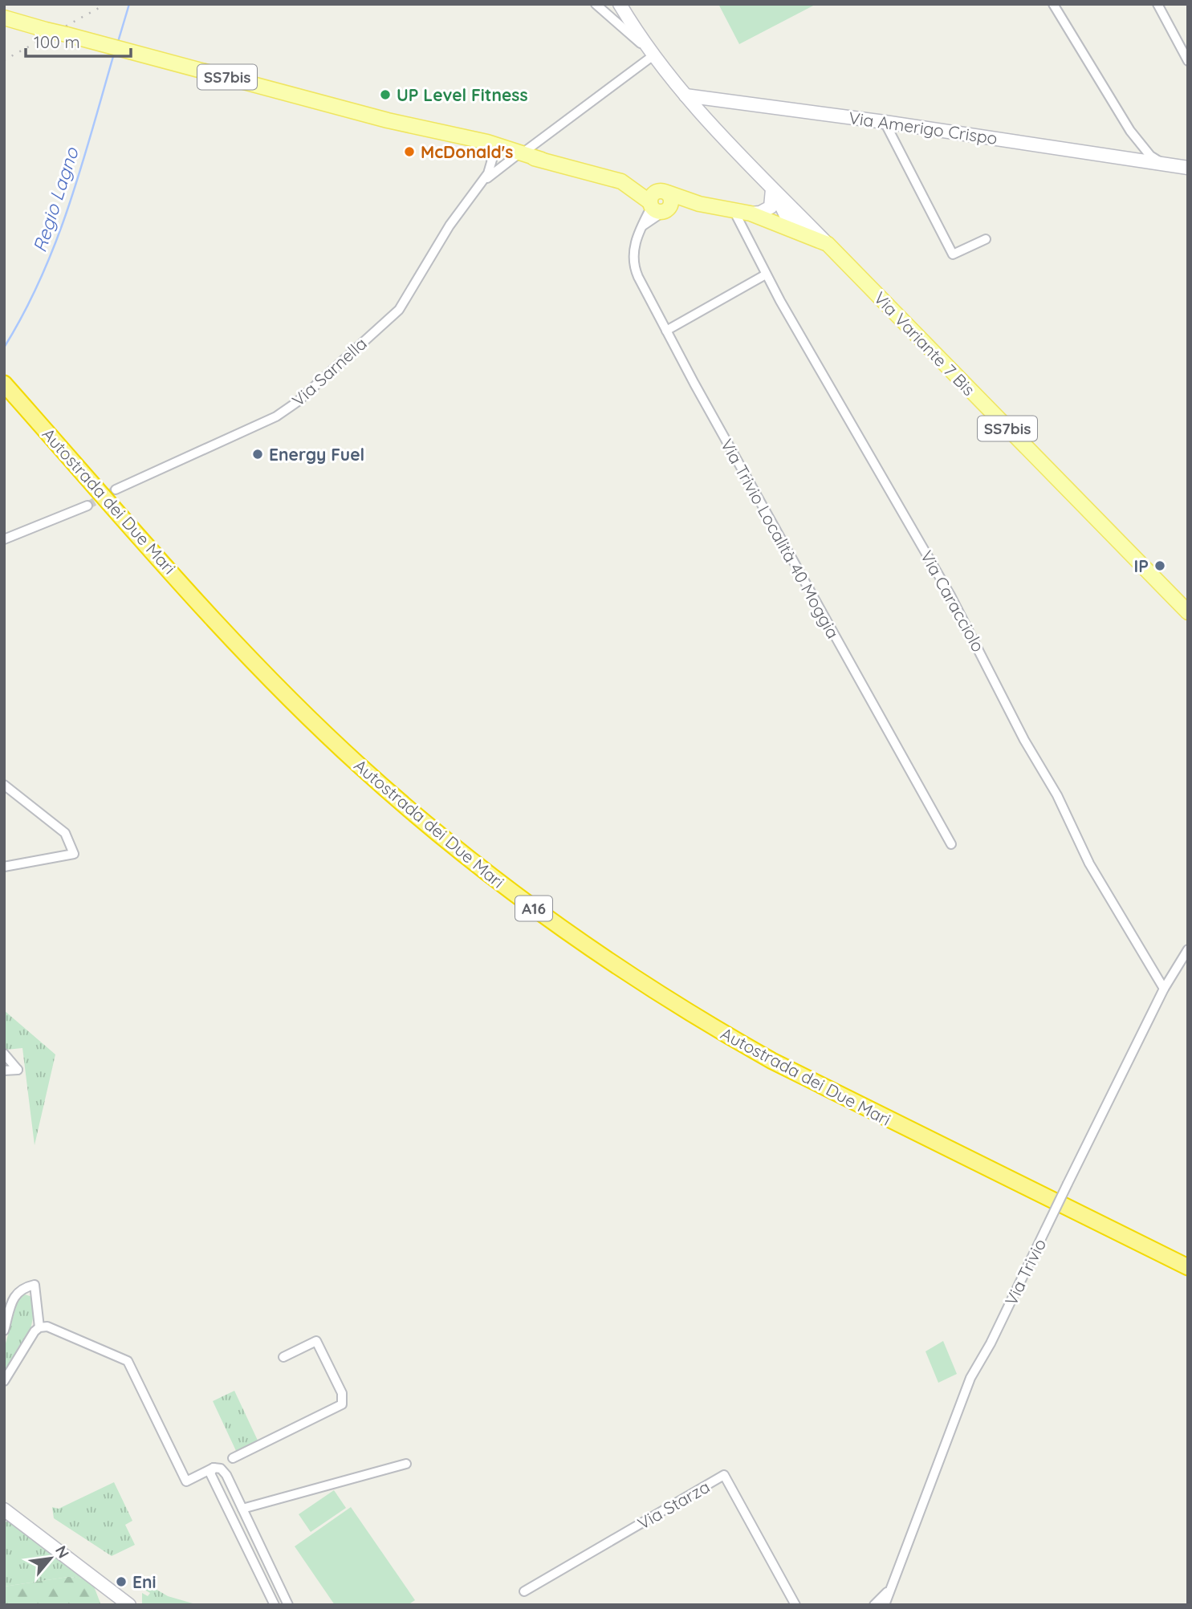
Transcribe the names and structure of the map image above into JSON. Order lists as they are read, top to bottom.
{
  "streets": {
    "highway": ["Autostrada dei Due Mari", "A16"],
    "main road": ["SS7bis", "Via Variante 7 Bis"],
    "street": [
      "Via Amerigo Crispo",
      "Via Sarnella",
      "Via Trivio Località 40 Moggia",
      "Via Caracciolo",
      "Via Trivio",
      "Via Starza"
    ]
  },
  "crossings": [
    ["Via Variante 7 Bis", "Via Trivio Località 40 Moggia"],
    ["Via Variante 7 Bis", "Via Caracciolo"],
    ["Via Caracciolo", "Via Trivio"]
  ],
  "water": ["Regio Lagno"],
  "places": [
    "UP Level Fitness",
    "McDonald's",
    "Energy Fuel",
    "IP",
    "Eni"
  ],
  "scale_bar": "100 m",
  "north": "top right"
}
